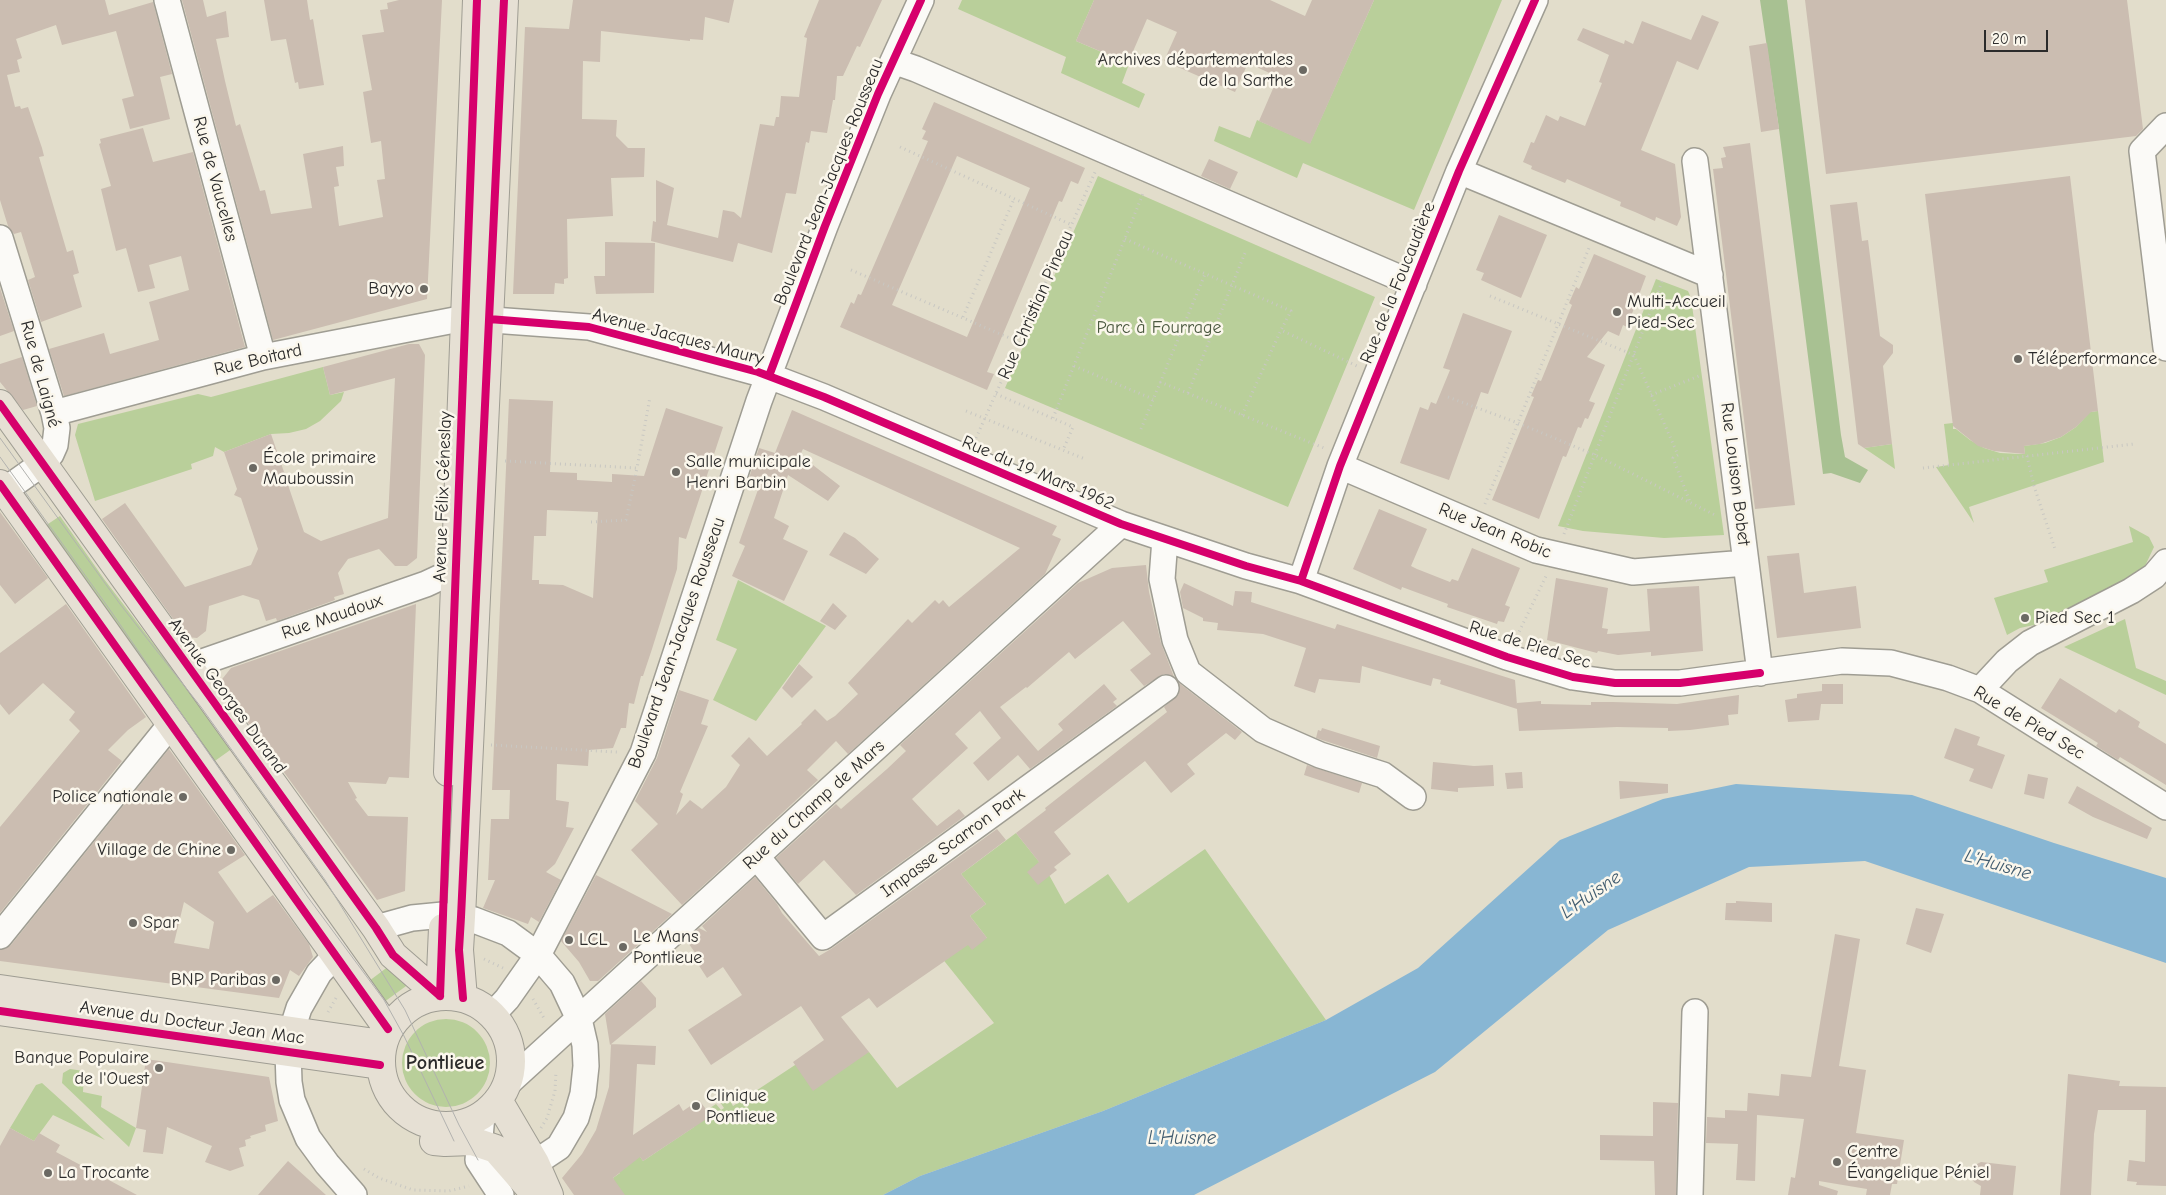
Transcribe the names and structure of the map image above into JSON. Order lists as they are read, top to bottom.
{
  "streets": {
    "main road": ["Avenue Félix Géneslay", "Avenue Georges Durand", "Avenue du Docteur Jean Mac"],
    "street": [
      "Rue de Vaucelles",
      "Boulevard Jean-Jacques Rousseau",
      "Rue de la Foucaudière",
      "Avenue Jacques Maury",
      "Rue Boitard",
      "Rue de Laigné",
      "Rue du 19 Mars 1962",
      "Rue Louison Bobet",
      "Rue Jean Robic",
      "Rue Maudoux",
      "Rue de Pied Sec",
      "Rue du Champ de Mars",
      "Impasse Scarron Park"
    ],
    "path": ["Rue Christian Pineau"]
  },
  "crossings": [
    ["Rue de Vaucelles", "Rue Boitard"],
    ["Boulevard Jean-Jacques Rousseau", "Avenue Jacques Maury"],
    ["Boulevard Jean-Jacques Rousseau", "Rue du 19 Mars 1962"],
    ["Boulevard Jean-Jacques Rousseau", "Avenue Félix Géneslay"],
    ["Boulevard Jean-Jacques Rousseau", "Avenue Georges Durand"],
    ["Boulevard Jean-Jacques Rousseau", "Rue du Champ de Mars"],
    ["Boulevard Jean-Jacques Rousseau", "Avenue du Docteur Jean Mac"],
    ["Rue de la Foucaudière", "Rue du 19 Mars 1962"],
    ["Rue de la Foucaudière", "Rue Jean Robic"],
    ["Rue de la Foucaudière", "Rue de Pied Sec"],
    ["Rue Christian Pineau", "Rue du 19 Mars 1962"],
    ["Avenue Jacques Maury", "Rue Boitard"],
    ["Avenue Jacques Maury", "Rue du 19 Mars 1962"],
    ["Avenue Jacques Maury", "Avenue Félix Géneslay"],
    ["Rue Boitard", "Rue de Laigné"],
    ["Rue Boitard", "Avenue Félix Géneslay"],
    ["Rue de Laigné", "Avenue Georges Durand"],
    ["Rue du 19 Mars 1962", "Rue de Pied Sec"],
    ["Rue du 19 Mars 1962", "Rue du Champ de Mars"],
    ["Rue Louison Bobet", "Rue Jean Robic"],
    ["Rue Louison Bobet", "Rue de Pied Sec"],
    ["Avenue Félix Géneslay", "Rue Maudoux"],
    ["Avenue Félix Géneslay", "Avenue Georges Durand"],
    ["Avenue Félix Géneslay", "Rue du Champ de Mars"],
    ["Avenue Félix Géneslay", "Avenue du Docteur Jean Mac"],
    ["Rue Maudoux", "Avenue Georges Durand"],
    ["Avenue Georges Durand", "Rue du Champ de Mars"],
    ["Avenue Georges Durand", "Avenue du Docteur Jean Mac"],
    ["Rue du Champ de Mars", "Impasse Scarron Park"],
    ["Rue du Champ de Mars", "Avenue du Docteur Jean Mac"]
  ],
  "districts": ["Pontlieue"],
  "water": ["L'Huisne"],
  "parks": ["Parc à Fourrage"],
  "places": [
    "Archives départementales de la Sarthe",
    "Bayyo",
    "Multi-Accueil Pied-Sec",
    "Téléperformance",
    "École primaire Mauboussin",
    "Salle municipale Henri Barbin",
    "Pied Sec 1",
    "Police nationale",
    "Village de Chine",
    "Spar",
    "LCL",
    "Le Mans Pontlieue",
    "BNP Paribas",
    "Banque Populaire de l'Ouest",
    "Clinique Pontlieue",
    "Centre Évangelique Péniel",
    "La Trocante"
  ],
  "scale_bar": "20 m"
}
